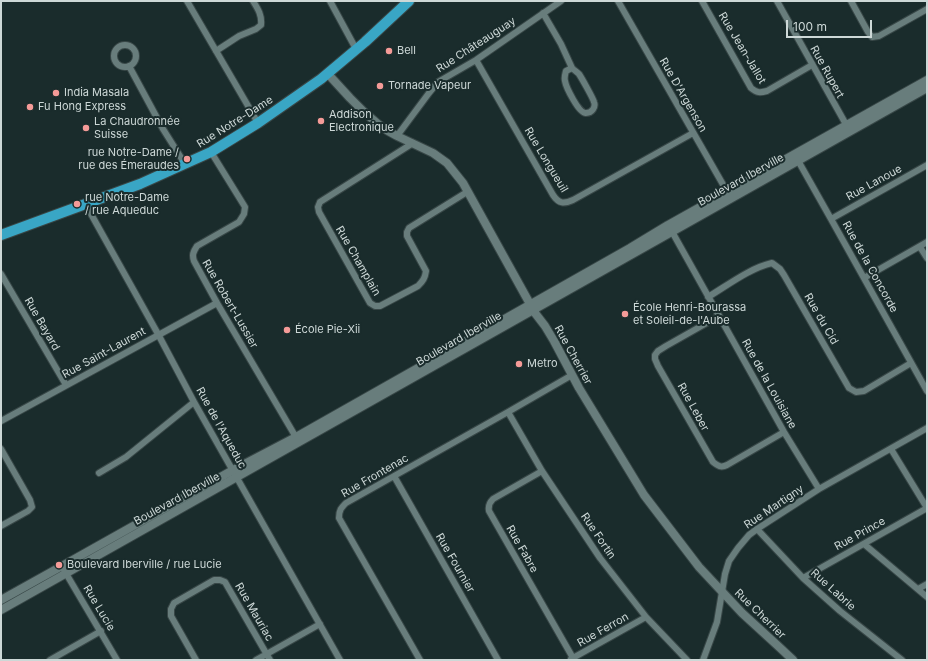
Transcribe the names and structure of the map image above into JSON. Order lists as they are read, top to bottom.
{
  "streets": {
    "main road": ["Rue Notre-Dame"],
    "street": [
      "Rue Châteauguay",
      "Rue Jean-Jallot",
      "Rue Rupert",
      "Rue D'Argenson",
      "Rue Longueuil",
      "Boulevard Iberville",
      "Rue Lanoue",
      "Rue Champlain",
      "Rue de la Concorde",
      "Rue Robert-Lussier",
      "Rue du Cid",
      "Rue Bayard",
      "Rue Saint-Laurent",
      "Rue Cherrier",
      "Rue de la Louisiane",
      "Rue Leber",
      "Rue de l'Aqueduc",
      "Rue Frontenac",
      "Rue Martigny",
      "Rue Prince",
      "Rue Fortin",
      "Rue Fabre",
      "Rue Fournier",
      "Rue Labrie",
      "Rue Lucie",
      "Rue Mauriac",
      "Rue Ferron"
    ]
  },
  "crossings": [
    ["Rue Châteauguay", "Rue Longueuil"],
    ["Rue Châteauguay", "Rue Cherrier"],
    ["Rue Jean-Jallot", "Rue Rupert"],
    ["Rue Rupert", "Boulevard Iberville"],
    ["Rue D'Argenson", "Rue Longueuil"],
    ["Rue D'Argenson", "Boulevard Iberville"],
    ["Rue Notre-Dame", "Rue Robert-Lussier"],
    ["Rue Notre-Dame", "Rue Cherrier"],
    ["Rue Notre-Dame", "Rue de l'Aqueduc"],
    ["Boulevard Iberville", "Rue de la Concorde"],
    ["Boulevard Iberville", "Rue Robert-Lussier"],
    ["Boulevard Iberville", "Rue Cherrier"],
    ["Boulevard Iberville", "Rue de la Louisiane"],
    ["Boulevard Iberville", "Rue de l'Aqueduc"],
    ["Boulevard Iberville", "Rue Lucie"],
    ["Rue Lanoue", "Rue de la Concorde"],
    ["Rue Champlain", "Rue Cherrier"],
    ["Rue de la Concorde", "Rue du Cid"],
    ["Rue Robert-Lussier", "Rue Saint-Laurent"],
    ["Rue du Cid", "Rue de la Louisiane"],
    ["Rue Bayard", "Rue Saint-Laurent"],
    ["Rue Saint-Laurent", "Rue de l'Aqueduc"],
    ["Rue Cherrier", "Rue Frontenac"],
    ["Rue Cherrier", "Rue Martigny"],
    ["Rue de la Louisiane", "Rue Leber"],
    ["Rue de la Louisiane", "Rue Martigny"],
    ["Rue Frontenac", "Rue Fortin"],
    ["Rue Frontenac", "Rue Fournier"],
    ["Rue Martigny", "Rue Prince"],
    ["Rue Martigny", "Rue Labrie"],
    ["Rue Prince", "Rue Labrie"],
    ["Rue Fortin", "Rue Fabre"],
    ["Rue Fortin", "Rue Ferron"],
    ["Rue Fabre", "Rue Ferron"]
  ],
  "places": [
    "Bell",
    "Tornade Vapeur",
    "India Masala",
    "Fu Hong Express",
    "Addison Electronique",
    "La Chaudronnée Suisse",
    "rue Notre-Dame / rue des Émeraudes",
    "rue Notre-Dame / rue Aqueduc",
    "École Henri-Bourassa et Soleil-de-l'Aube",
    "École Pie-Xii",
    "Metro",
    "Boulevard Iberville / rue Lucie"
  ],
  "scale_bar": "100 m"
}
